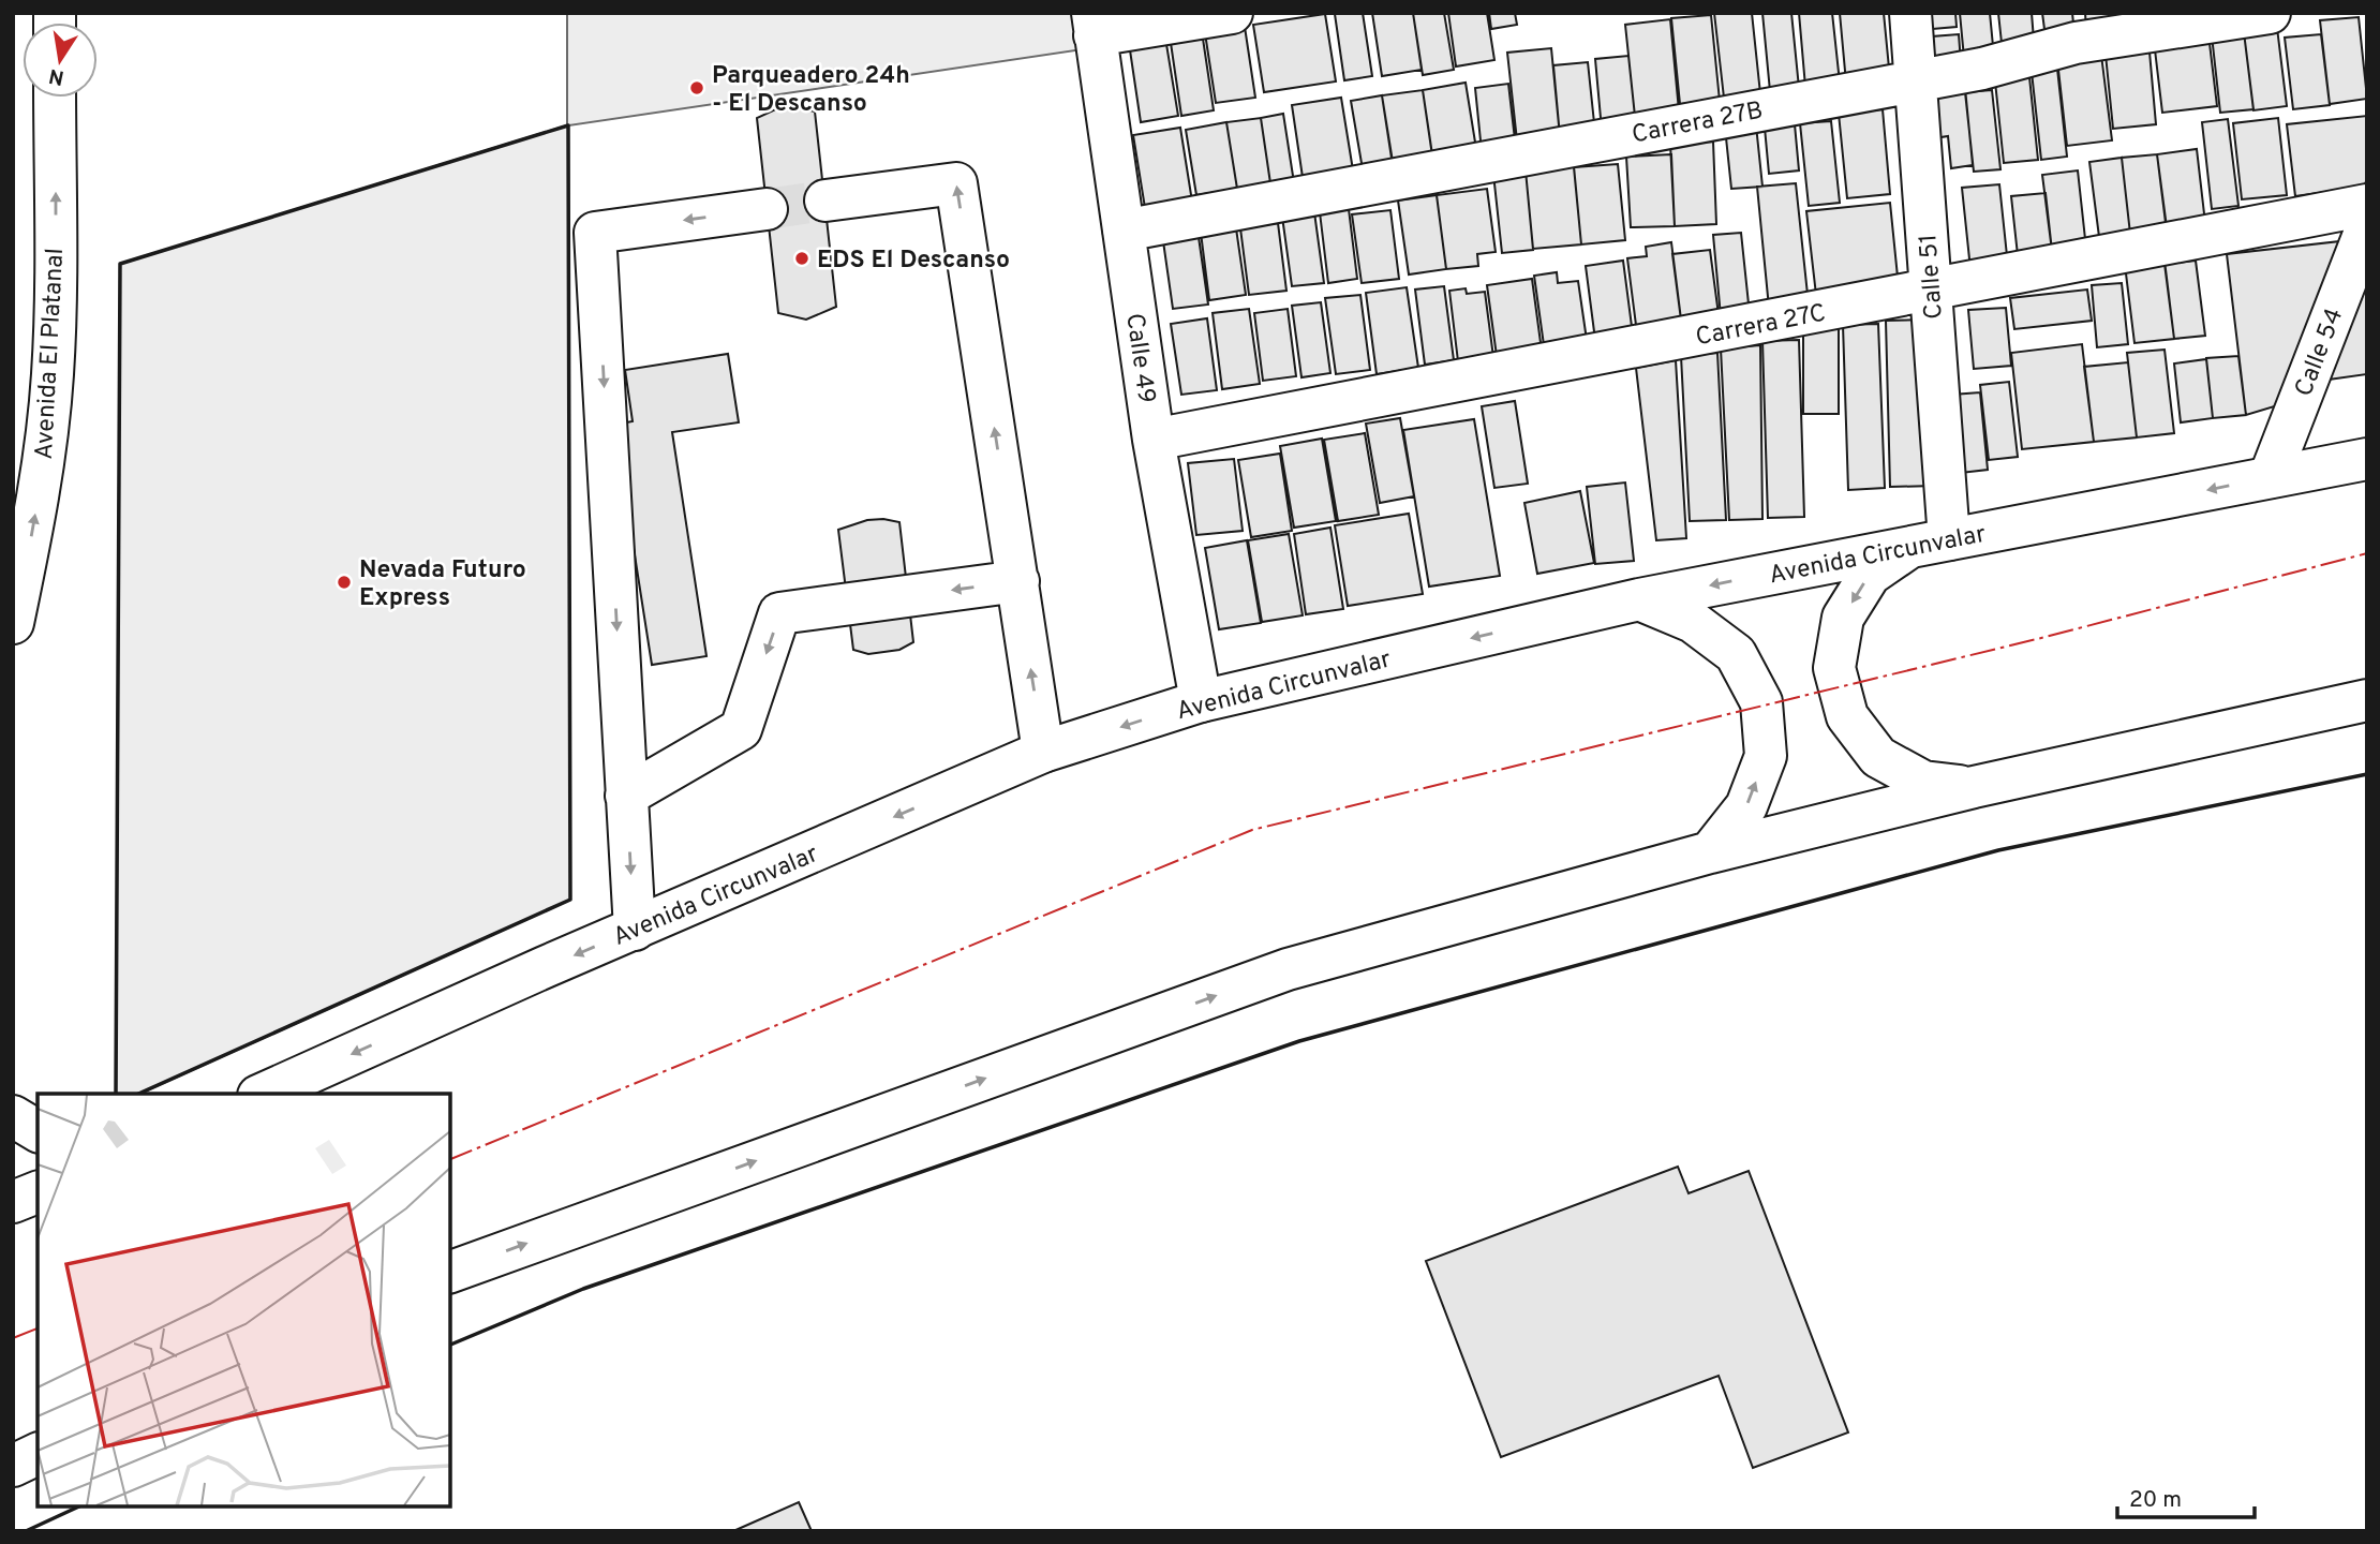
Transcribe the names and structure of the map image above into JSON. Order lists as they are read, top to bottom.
{
  "streets": {
    "main road": [
      "Carrera 27B",
      "Calle 51",
      "Carrera 27C",
      "Calle 54",
      "Avenida El Platanal",
      "Calle 49",
      "Avenida Circunvalar"
    ]
  },
  "crossings": [
    ["Carrera 27B", "Calle 51"],
    ["Carrera 27B", "Calle 49"],
    ["Calle 51", "Carrera 27C"],
    ["Calle 51", "Avenida Circunvalar"],
    ["Carrera 27C", "Calle 49"],
    ["Calle 54", "Avenida Circunvalar"],
    ["Calle 49", "Avenida Circunvalar"]
  ],
  "one_way": ["Avenida El Platanal"],
  "places": ["Parqueadero 24h - El Descanso", "EDS El Descanso", "Nevada Futuro Express"],
  "scale_bar": "20 m",
  "north": "bottom"
}
